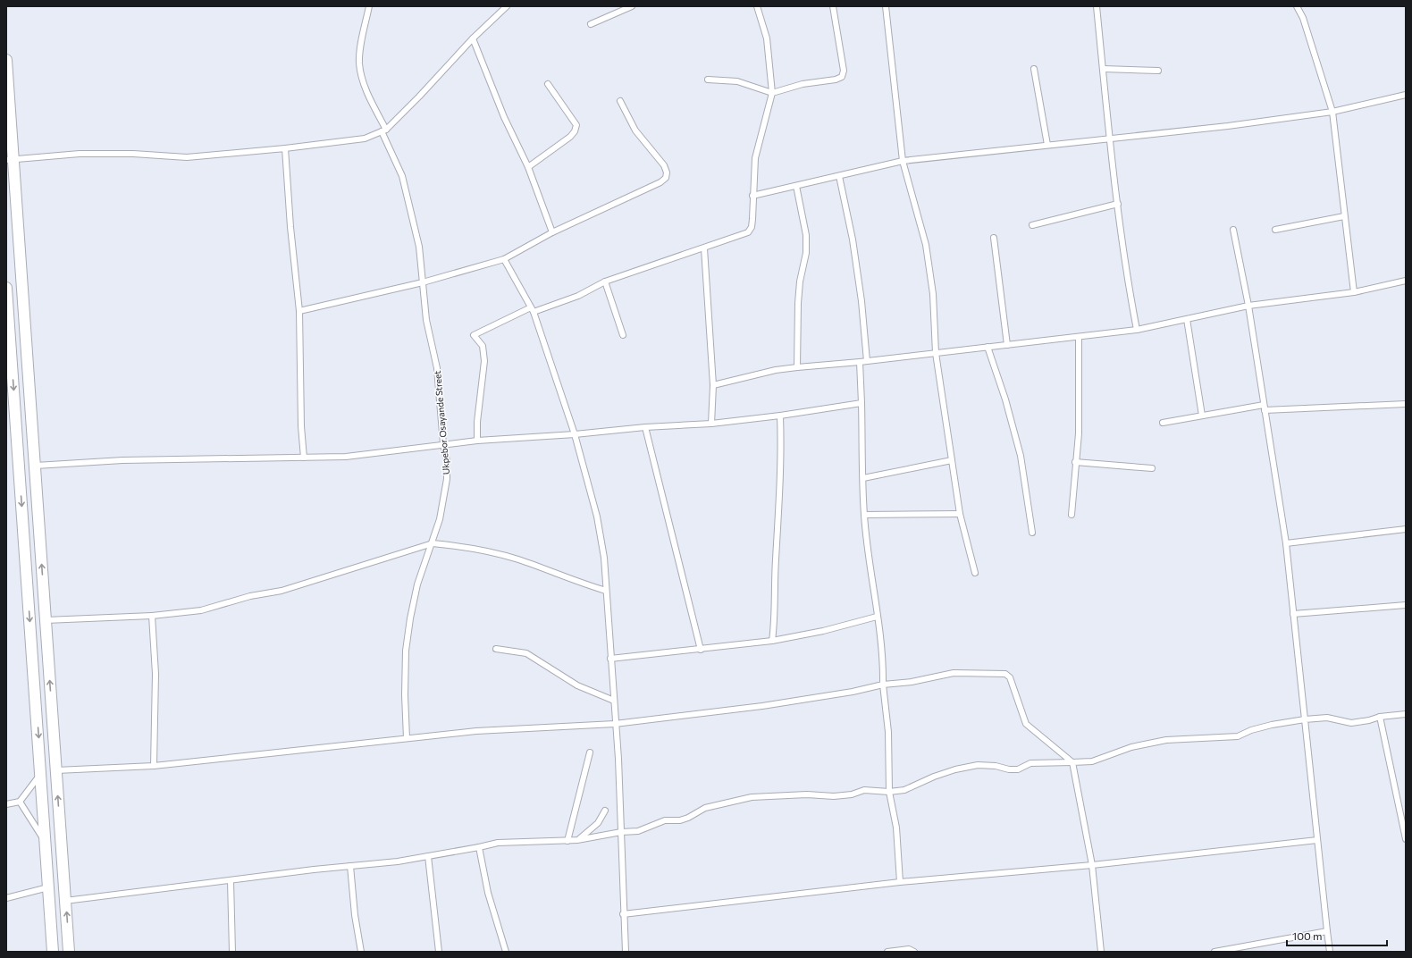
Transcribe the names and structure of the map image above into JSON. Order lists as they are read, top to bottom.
{
  "streets": {
    "street": ["Ukpebor Osayande Street"]
  },
  "scale_bar": "100 m"
}
